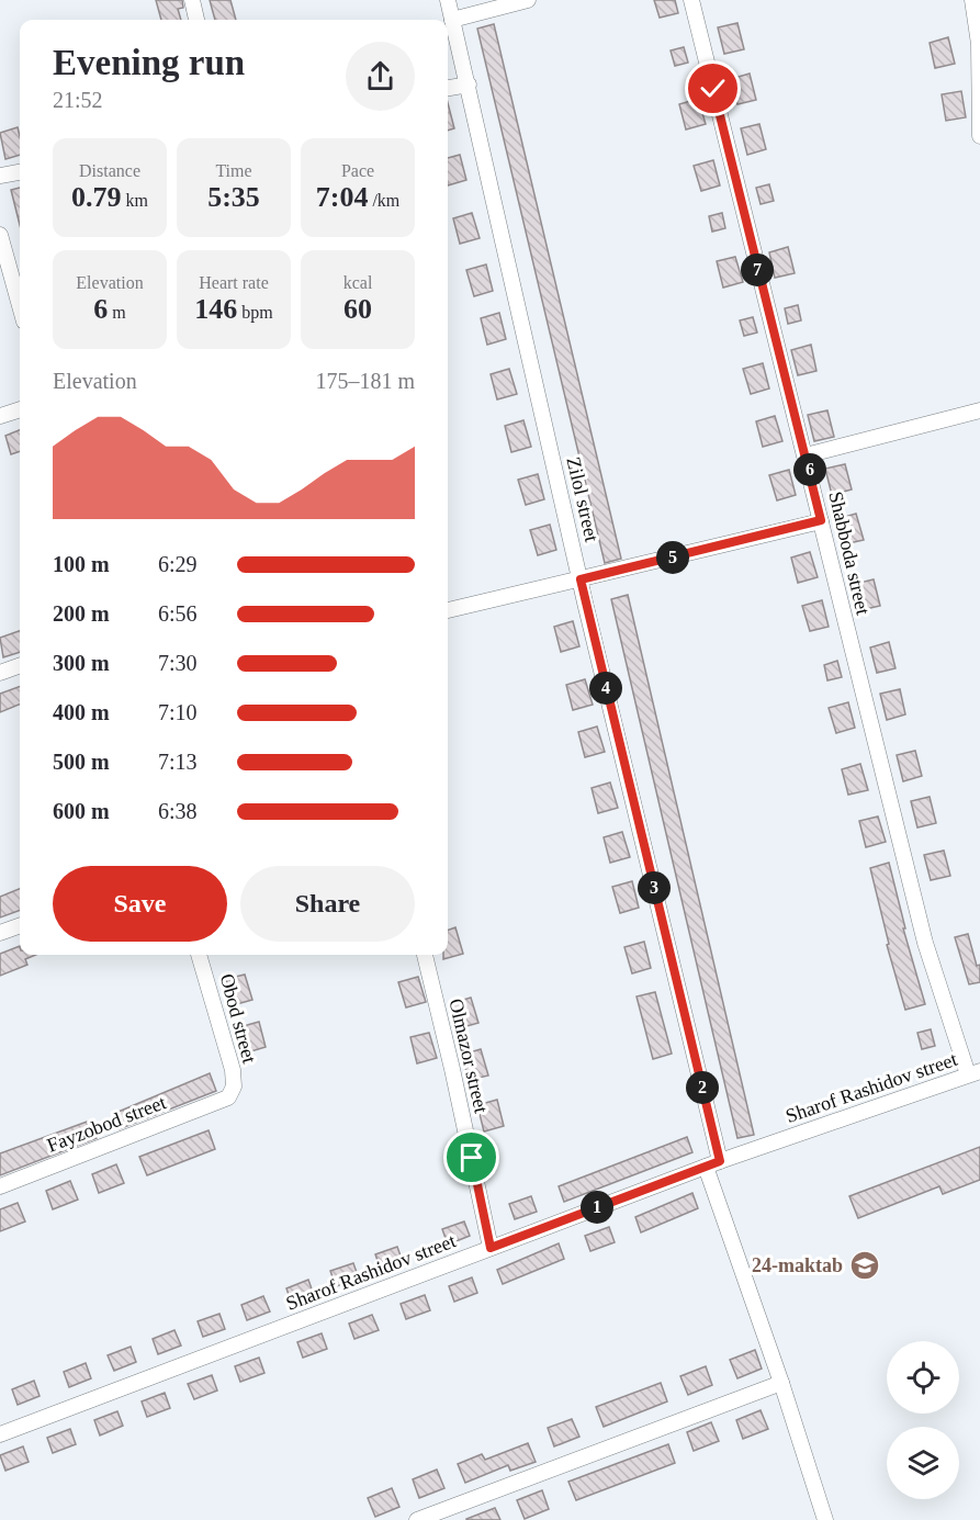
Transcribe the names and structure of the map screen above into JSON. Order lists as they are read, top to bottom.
{
  "streets": {
    "street": [
      "Zilol street",
      "Shabboda street",
      "Obod street",
      "Olmazor street",
      "Sharof Rashidov street",
      "Fayzobod street"
    ]
  },
  "crossings": [
    ["Zilol street", "Sharof Rashidov street"],
    ["Shabboda street", "Sharof Rashidov street"],
    ["Obod street", "Fayzobod street"],
    ["Olmazor street", "Sharof Rashidov street"]
  ],
  "places": {
    "school or university": ["24-maktab"]
  },
  "page": {
    "heading": ["Evening run", "21:52"],
    "stats": [
      ["Distance", "0.79 km"],
      ["Time", "5:35"],
      ["Pace", "7:04 /km"],
      ["Elevation", "6 m"],
      ["Heart rate", "146 bpm"],
      ["kcal", "60"]
    ],
    "pins": [
      "7",
      "6",
      "5",
      "4",
      "3",
      "2",
      "1"
    ],
    "chart": ["Elevation", "175–181 m"],
    "list": [
      {
        "name": "100 m",
        "note": "6:29"
      },
      {
        "name": "200 m",
        "note": "6:56"
      },
      {
        "name": "300 m",
        "note": "7:30"
      },
      {
        "name": "400 m",
        "note": "7:10"
      },
      {
        "name": "500 m",
        "note": "7:13"
      },
      {
        "name": "600 m",
        "note": "6:38"
      }
    ],
    "buttons": ["Save", "Share"]
  }
}
